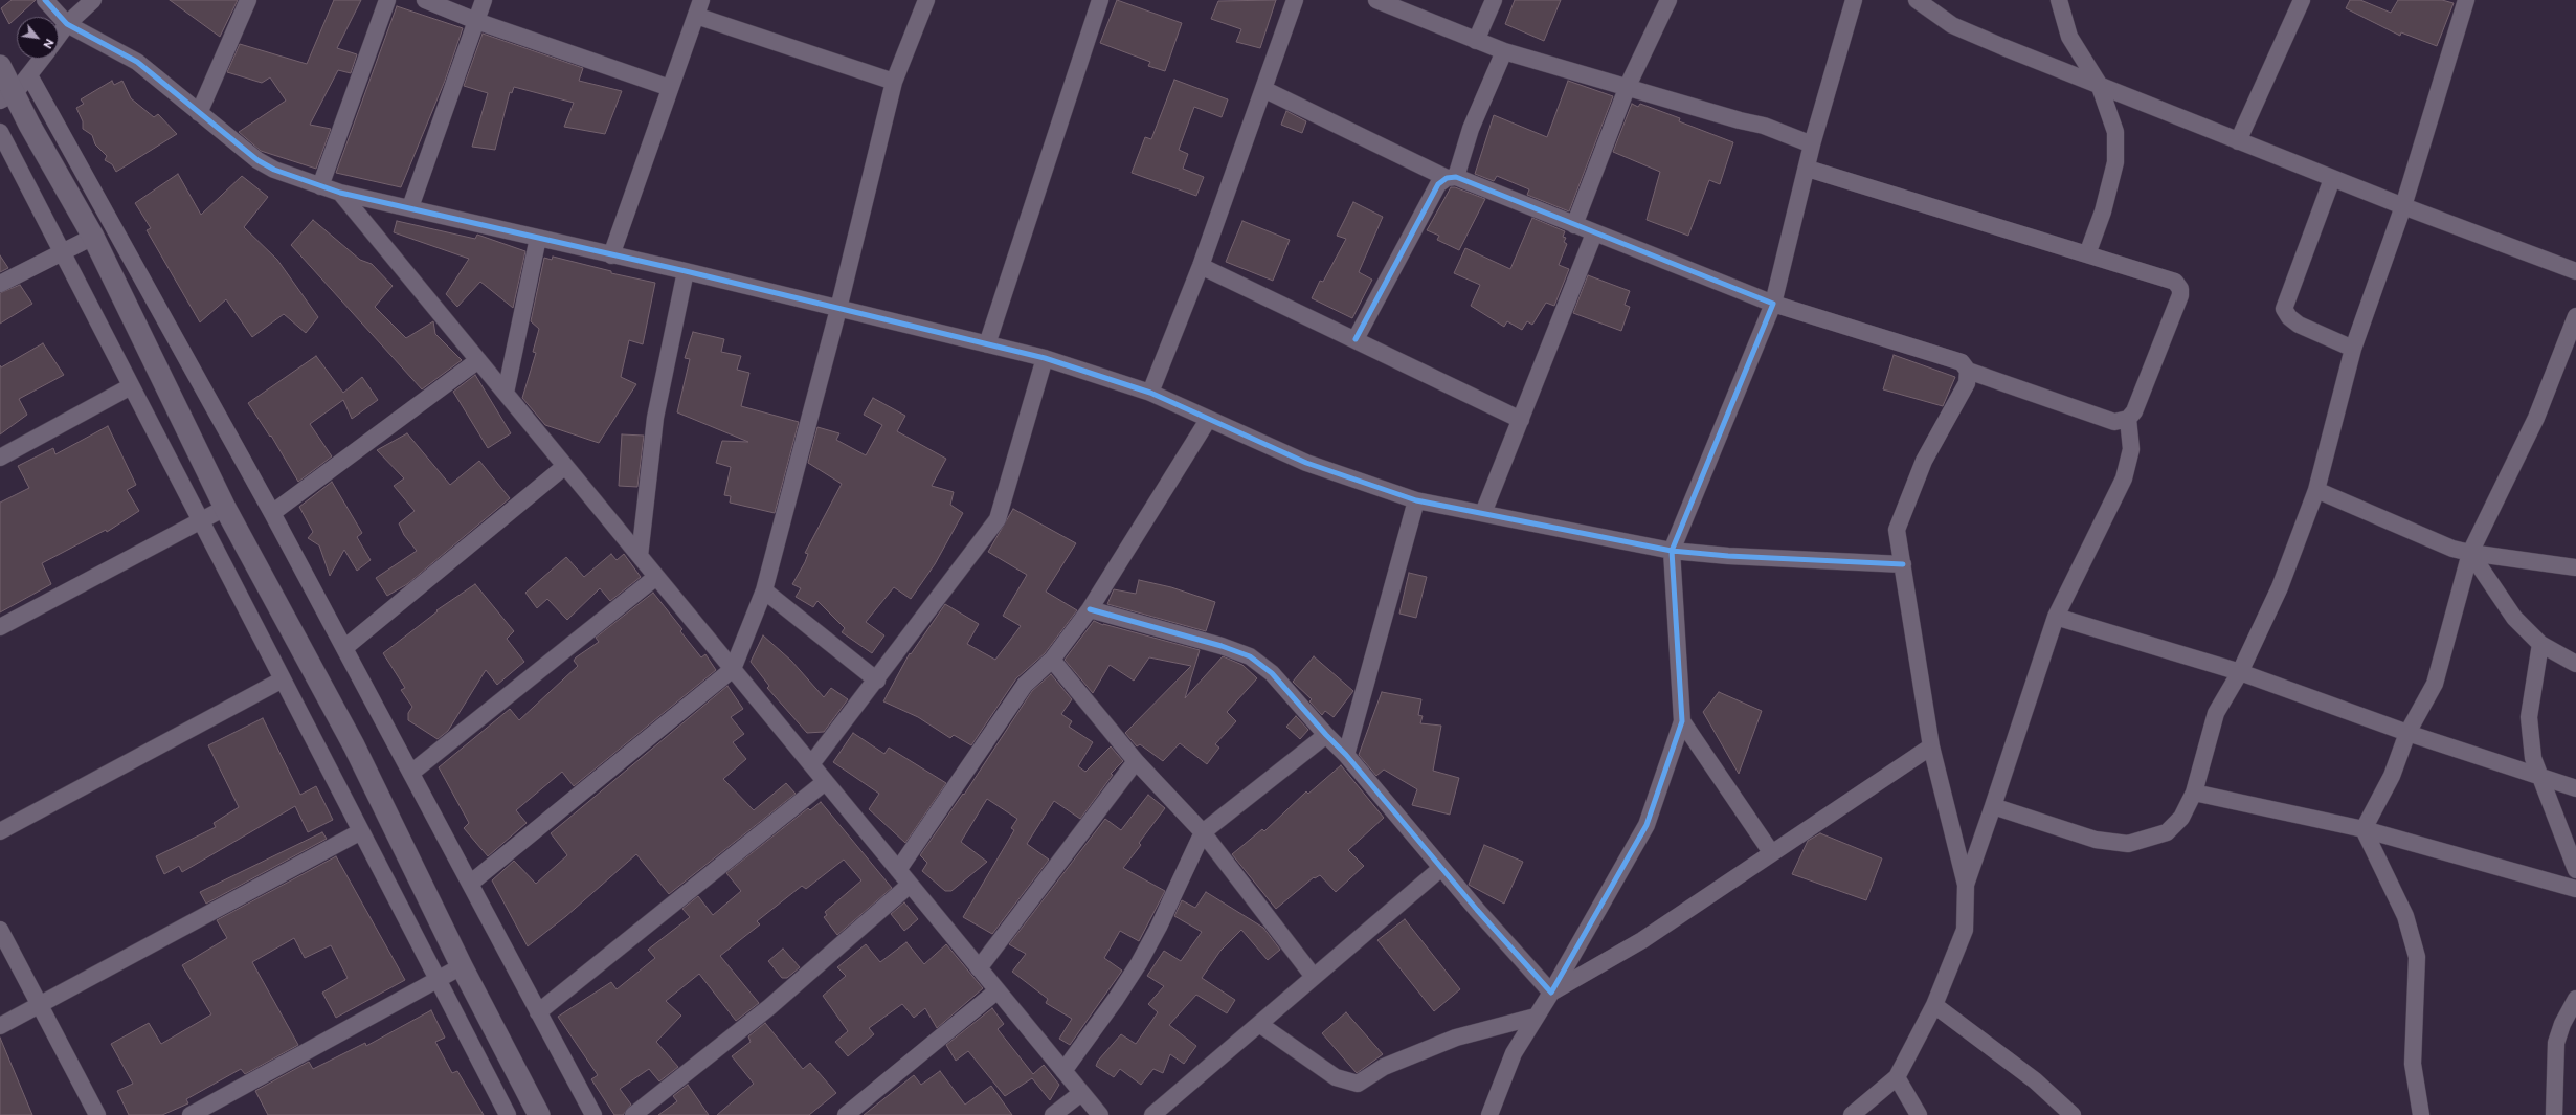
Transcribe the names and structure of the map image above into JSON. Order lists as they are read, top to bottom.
{
  "north": "bottom right"
}
